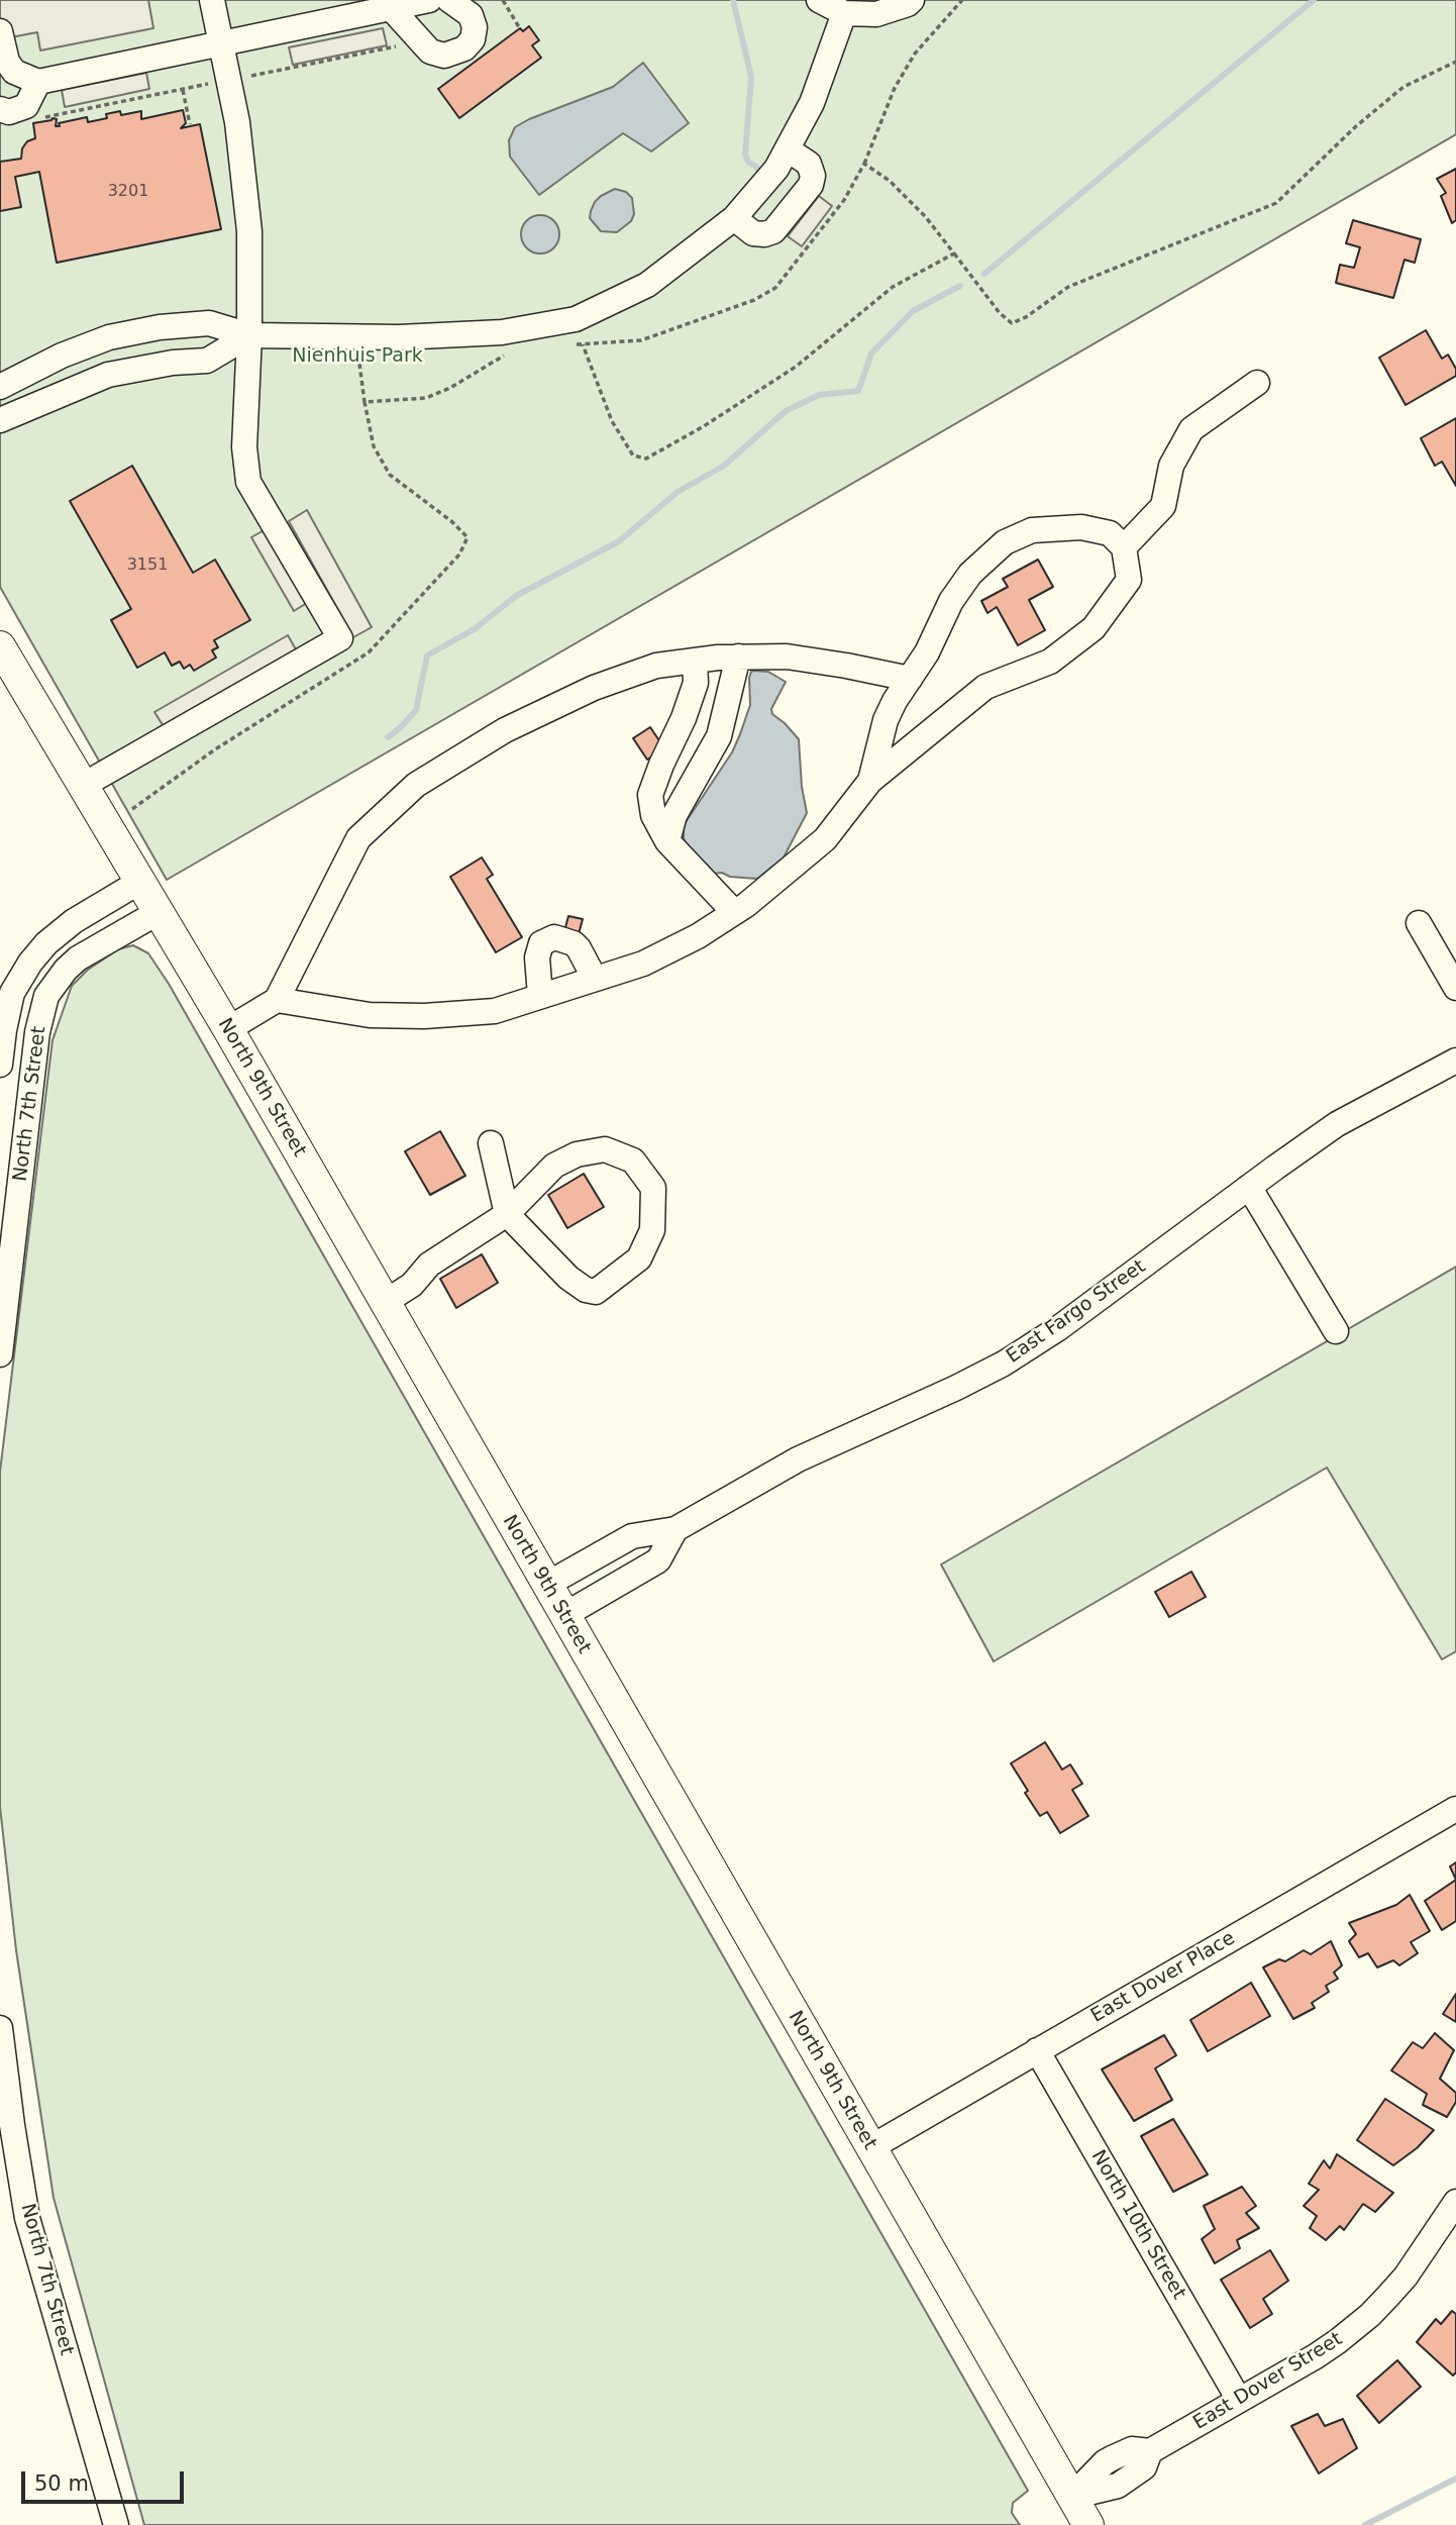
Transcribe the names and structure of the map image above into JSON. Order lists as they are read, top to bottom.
{
  "streets": {
    "main road": ["North 9th Street"],
    "street": [
      "North 7th Street",
      "East Fargo Street",
      "East Dover Place",
      "North 10th Street",
      "East Dover Street"
    ]
  },
  "crossings": [
    ["North 9th Street", "North 7th Street"],
    ["North 9th Street", "East Fargo Street"],
    ["North 9th Street", "East Dover Place"],
    ["North 9th Street", "East Dover Street"],
    ["East Dover Place", "North 10th Street"],
    ["North 10th Street", "East Dover Street"]
  ],
  "parks": ["Nienhuis Park"],
  "house_numbers": ["3201", "3151"],
  "scale_bar": "50 m"
}
